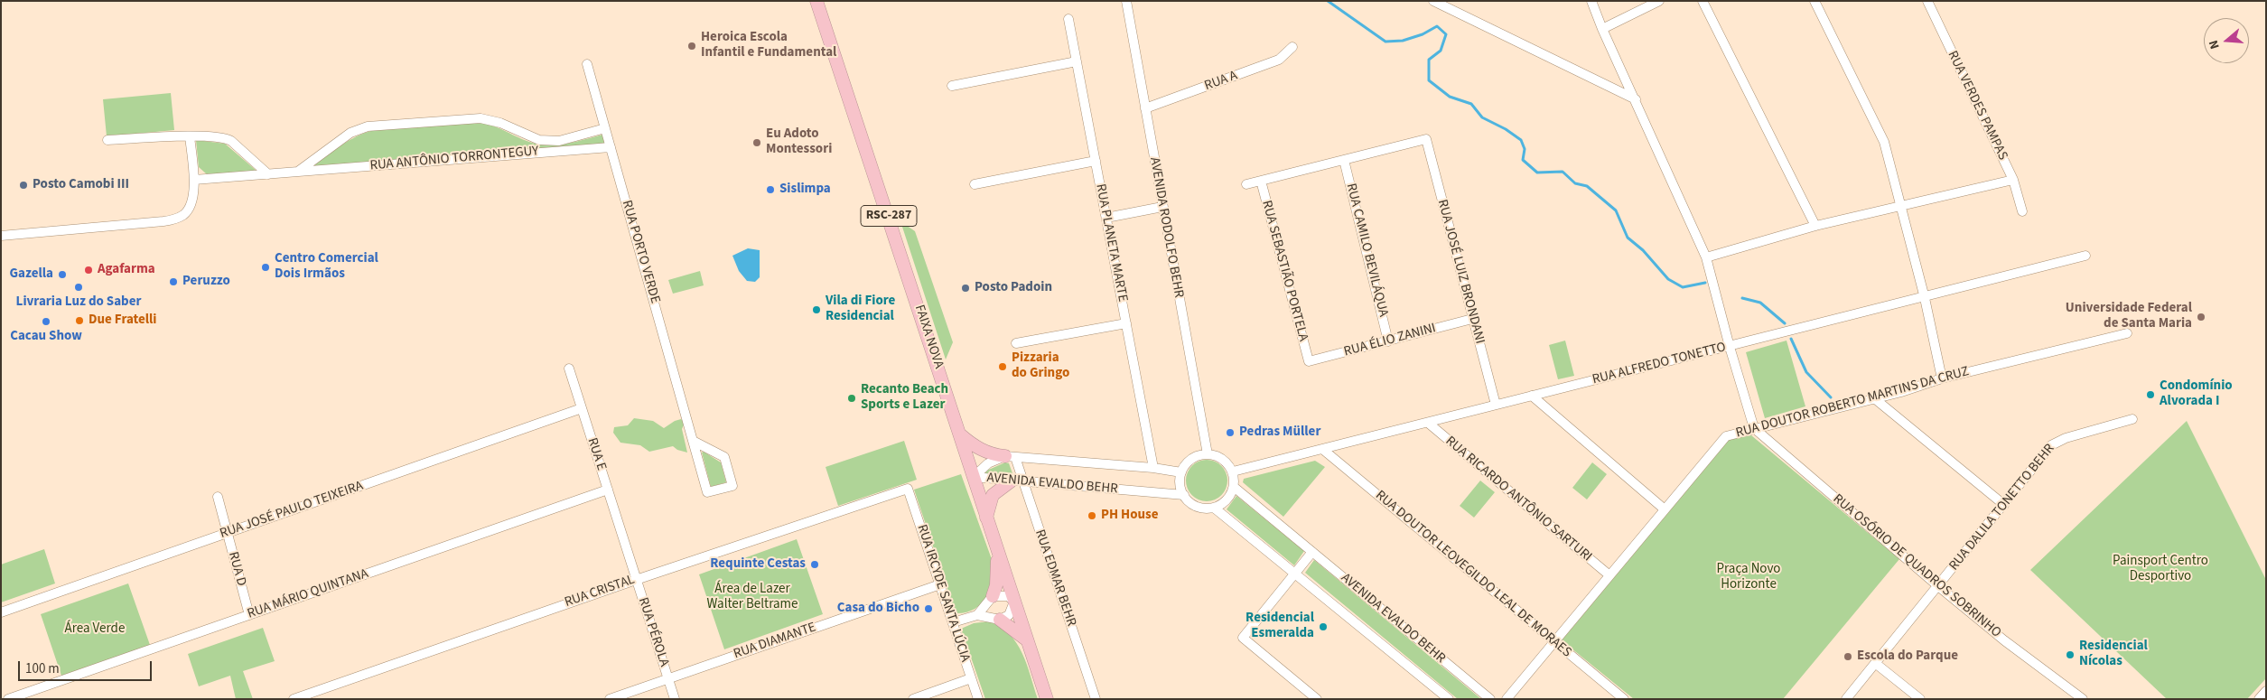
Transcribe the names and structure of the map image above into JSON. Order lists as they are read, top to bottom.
{
  "streets": {
    "highway": ["RSC-287", "FAIXA NOVA"],
    "street": [
      "RUA A",
      "RUA VERDES PAMPAS",
      "RUA ANTÔNIO TORRONTEGUY",
      "AVENIDA RODOLFO BEHR",
      "RUA PLANETA MARTE",
      "RUA CAMILO BEVILÁQUA",
      "RUA PORTO VERDE",
      "RUA SEBASTIÃO PORTELA",
      "RUA JOSÉ LUIZ BRONDANI",
      "RUA ÉLIO ZANINI",
      "RUA ALFREDO TONETTO",
      "RUA DOUTOR ROBERTO MARTINS DA CRUZ",
      "RUA E",
      "AVENIDA EVALDO BEHR",
      "RUA RICARDO ANTÔNIO SARTURI",
      "RUA DALILA TONETTO BEHR",
      "RUA JOSÉ PAULO TEIXEIRA",
      "RUA OSÓRIO DE QUADROS SOBRINHO",
      "RUA D",
      "RUA DOUTOR LEOVEGILDO LEAL DE MORAES",
      "RUA EDMAR BEHR",
      "RUA CRISTAL",
      "RUA IRCYDE SANTA LÚCIA",
      "RUA MÁRIO QUINTANA",
      "RUA PÉROLA",
      "RUA DIAMANTE"
    ]
  },
  "crossings": [
    ["RUA A", "AVENIDA RODOLFO BEHR"],
    ["RUA ANTÔNIO TORRONTEGUY", "RUA PORTO VERDE"],
    ["AVENIDA RODOLFO BEHR", "RUA ALFREDO TONETTO"],
    ["AVENIDA RODOLFO BEHR", "AVENIDA EVALDO BEHR"],
    ["RUA PLANETA MARTE", "AVENIDA EVALDO BEHR"],
    ["RUA CAMILO BEVILÁQUA", "RUA JOSÉ LUIZ BRONDANI"],
    ["RUA CAMILO BEVILÁQUA", "RUA ÉLIO ZANINI"],
    ["RUA SEBASTIÃO PORTELA", "RUA ÉLIO ZANINI"],
    ["RUA JOSÉ LUIZ BRONDANI", "RUA ÉLIO ZANINI"],
    ["RUA JOSÉ LUIZ BRONDANI", "RUA ALFREDO TONETTO"],
    ["FAIXA NOVA", "AVENIDA EVALDO BEHR"],
    ["RUA ALFREDO TONETTO", "AVENIDA EVALDO BEHR"],
    ["RUA ALFREDO TONETTO", "RUA RICARDO ANTÔNIO SARTURI"],
    ["RUA ALFREDO TONETTO", "RUA DOUTOR LEOVEGILDO LEAL DE MORAES"],
    ["RUA DOUTOR ROBERTO MARTINS DA CRUZ", "RUA RICARDO ANTÔNIO SARTURI"],
    ["RUA DOUTOR ROBERTO MARTINS DA CRUZ", "RUA OSÓRIO DE QUADROS SOBRINHO"],
    ["RUA DOUTOR ROBERTO MARTINS DA CRUZ", "RUA DOUTOR LEOVEGILDO LEAL DE MORAES"],
    ["RUA E", "RUA JOSÉ PAULO TEIXEIRA"],
    ["RUA E", "RUA MÁRIO QUINTANA"],
    ["RUA E", "RUA PÉROLA"],
    ["AVENIDA EVALDO BEHR", "RUA EDMAR BEHR"],
    ["RUA DALILA TONETTO BEHR", "RUA OSÓRIO DE QUADROS SOBRINHO"],
    ["RUA JOSÉ PAULO TEIXEIRA", "RUA D"],
    ["RUA D", "RUA MÁRIO QUINTANA"],
    ["RUA CRISTAL", "RUA IRCYDE SANTA LÚCIA"],
    ["RUA CRISTAL", "RUA PÉROLA"],
    ["RUA IRCYDE SANTA LÚCIA", "RUA DIAMANTE"],
    ["RUA PÉROLA", "RUA DIAMANTE"]
  ],
  "parks": [
    "Painsport Centro Desportivo",
    "Praça Novo Horizonte",
    "Área de Lazer Walter Beltrame",
    "Área Verde"
  ],
  "places": [
    "Heroica Escola Infantil e Fundamental",
    "Eu Adoto Montessori",
    "Posto Camobi III",
    "Sislimpa",
    "Centro Comercial Dois Irmãos",
    "Agafarma",
    "Gazella",
    "Peruzzo",
    "Livraria Luz do Saber",
    "Posto Padoin",
    "Vila di Fiore Residencial",
    "Universidade Federal de Santa Maria",
    "Due Fratelli",
    "Cacau Show",
    "Pizzaria do Gringo",
    "Condomínio Alvorada I",
    "Recanto Beach Sports e Lazer",
    "Pedras Müller",
    "PH House",
    "Requinte Cestas",
    "Casa do Bicho",
    "Residencial Esmeralda",
    "Residencial Nícolas",
    "Escola do Parque"
  ],
  "scale_bar": "100 m",
  "north": "left"
}
